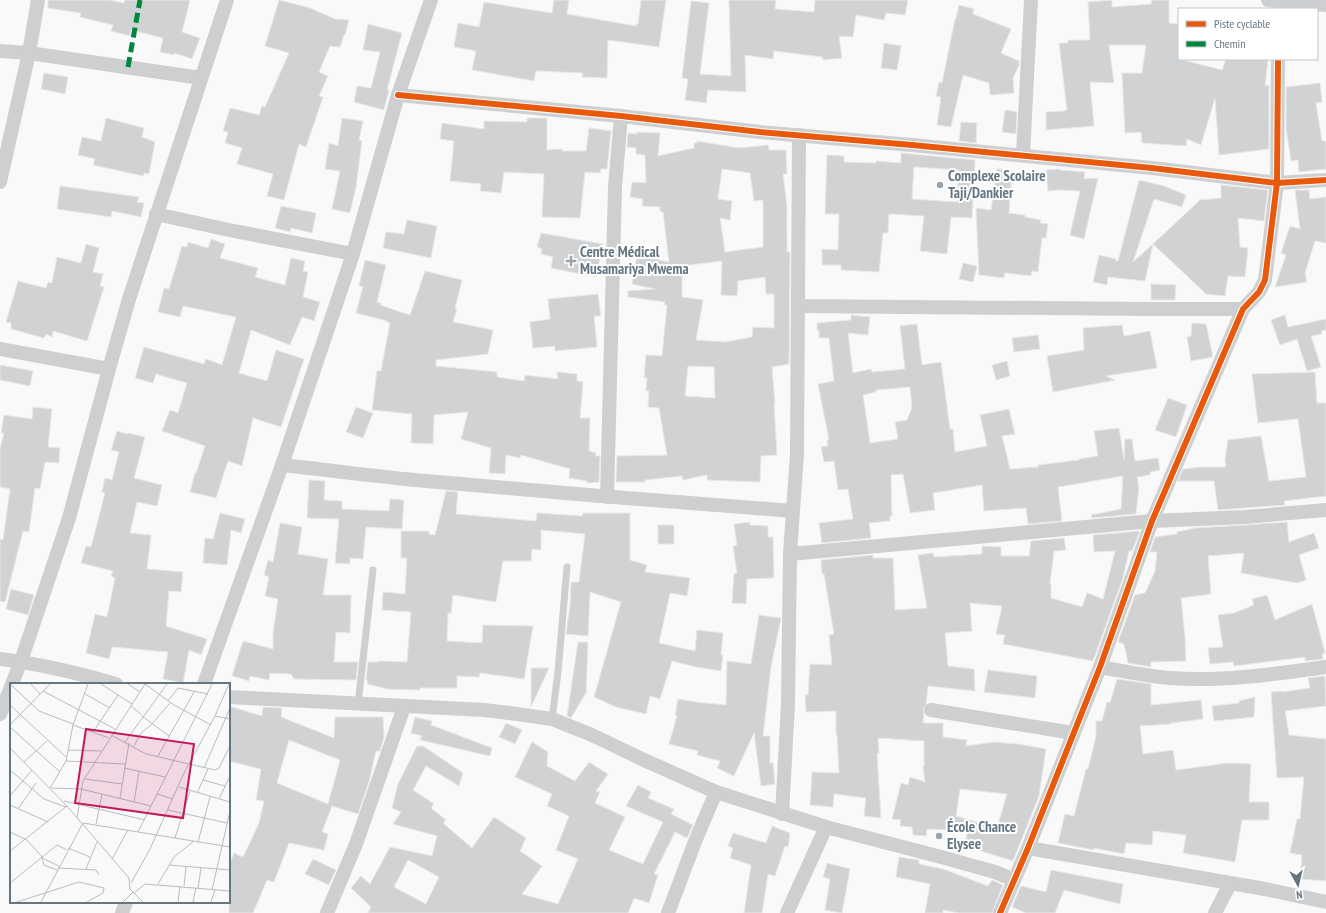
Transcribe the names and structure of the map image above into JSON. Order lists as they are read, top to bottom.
{
  "places": {
    "other": ["Complexe Scolaire Taji/Dankier", "École Chance Elysee"],
    "health": ["Centre Médical Musamariya Mwema"]
  },
  "legend": ["Piste cyclable", "Chemin"],
  "north": "bottom"
}
